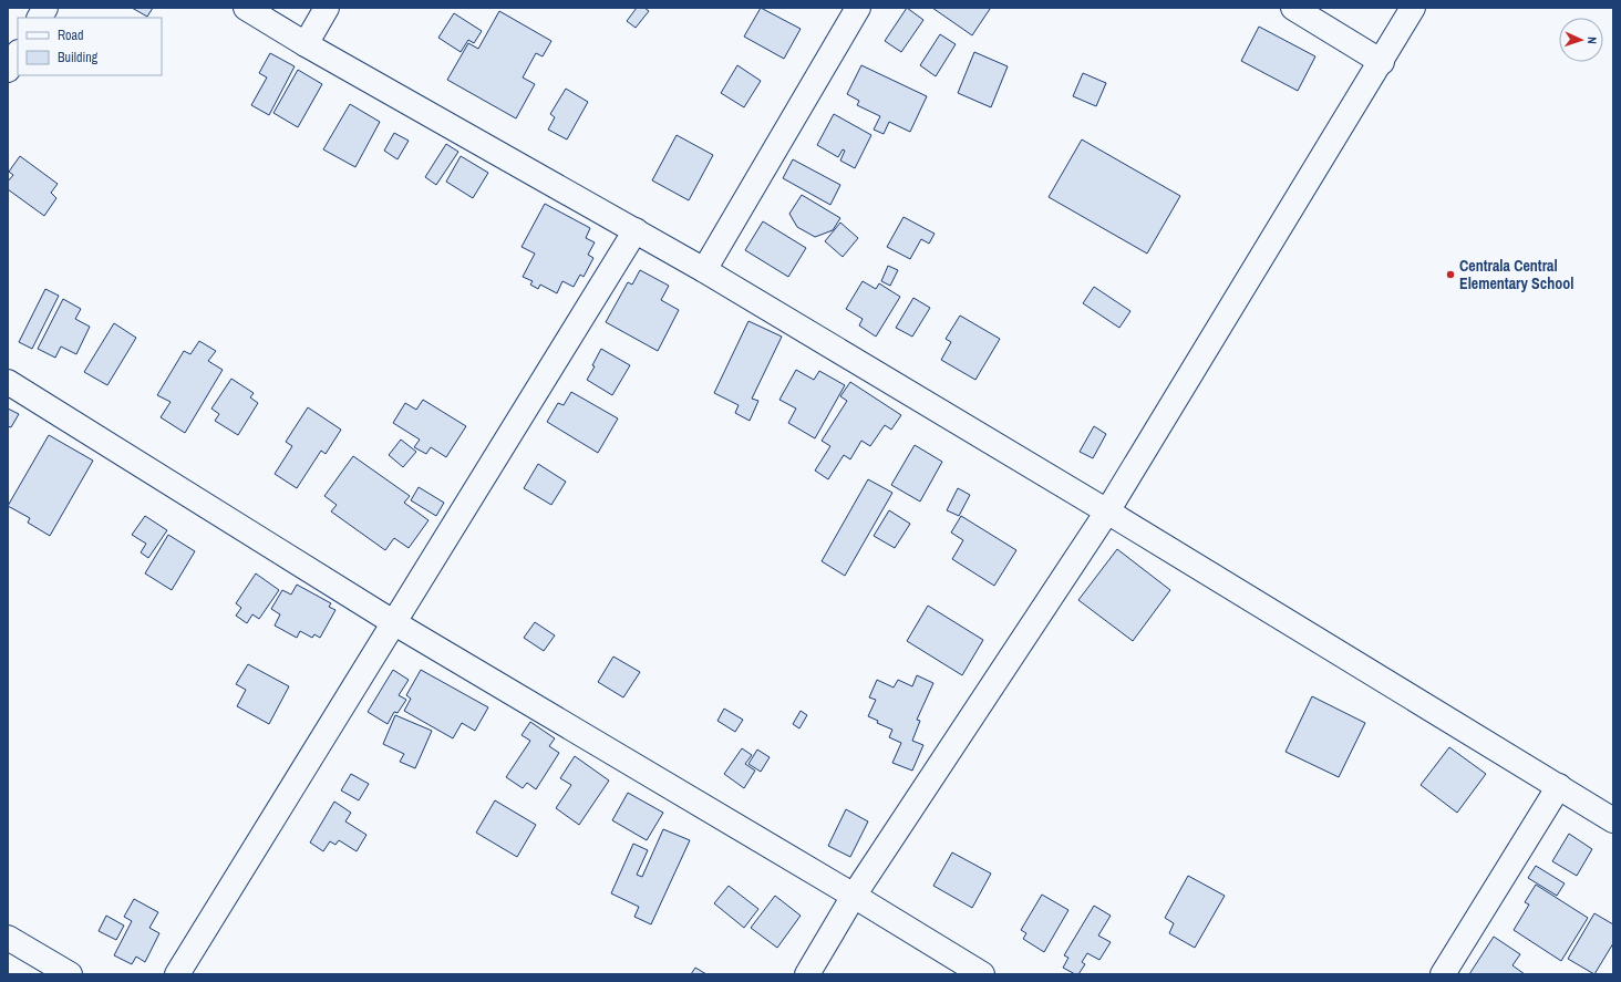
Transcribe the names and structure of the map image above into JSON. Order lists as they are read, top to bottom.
{
  "places": ["Centrala Central Elementary School"],
  "legend": ["Road", "Building"],
  "north": "right"
}
